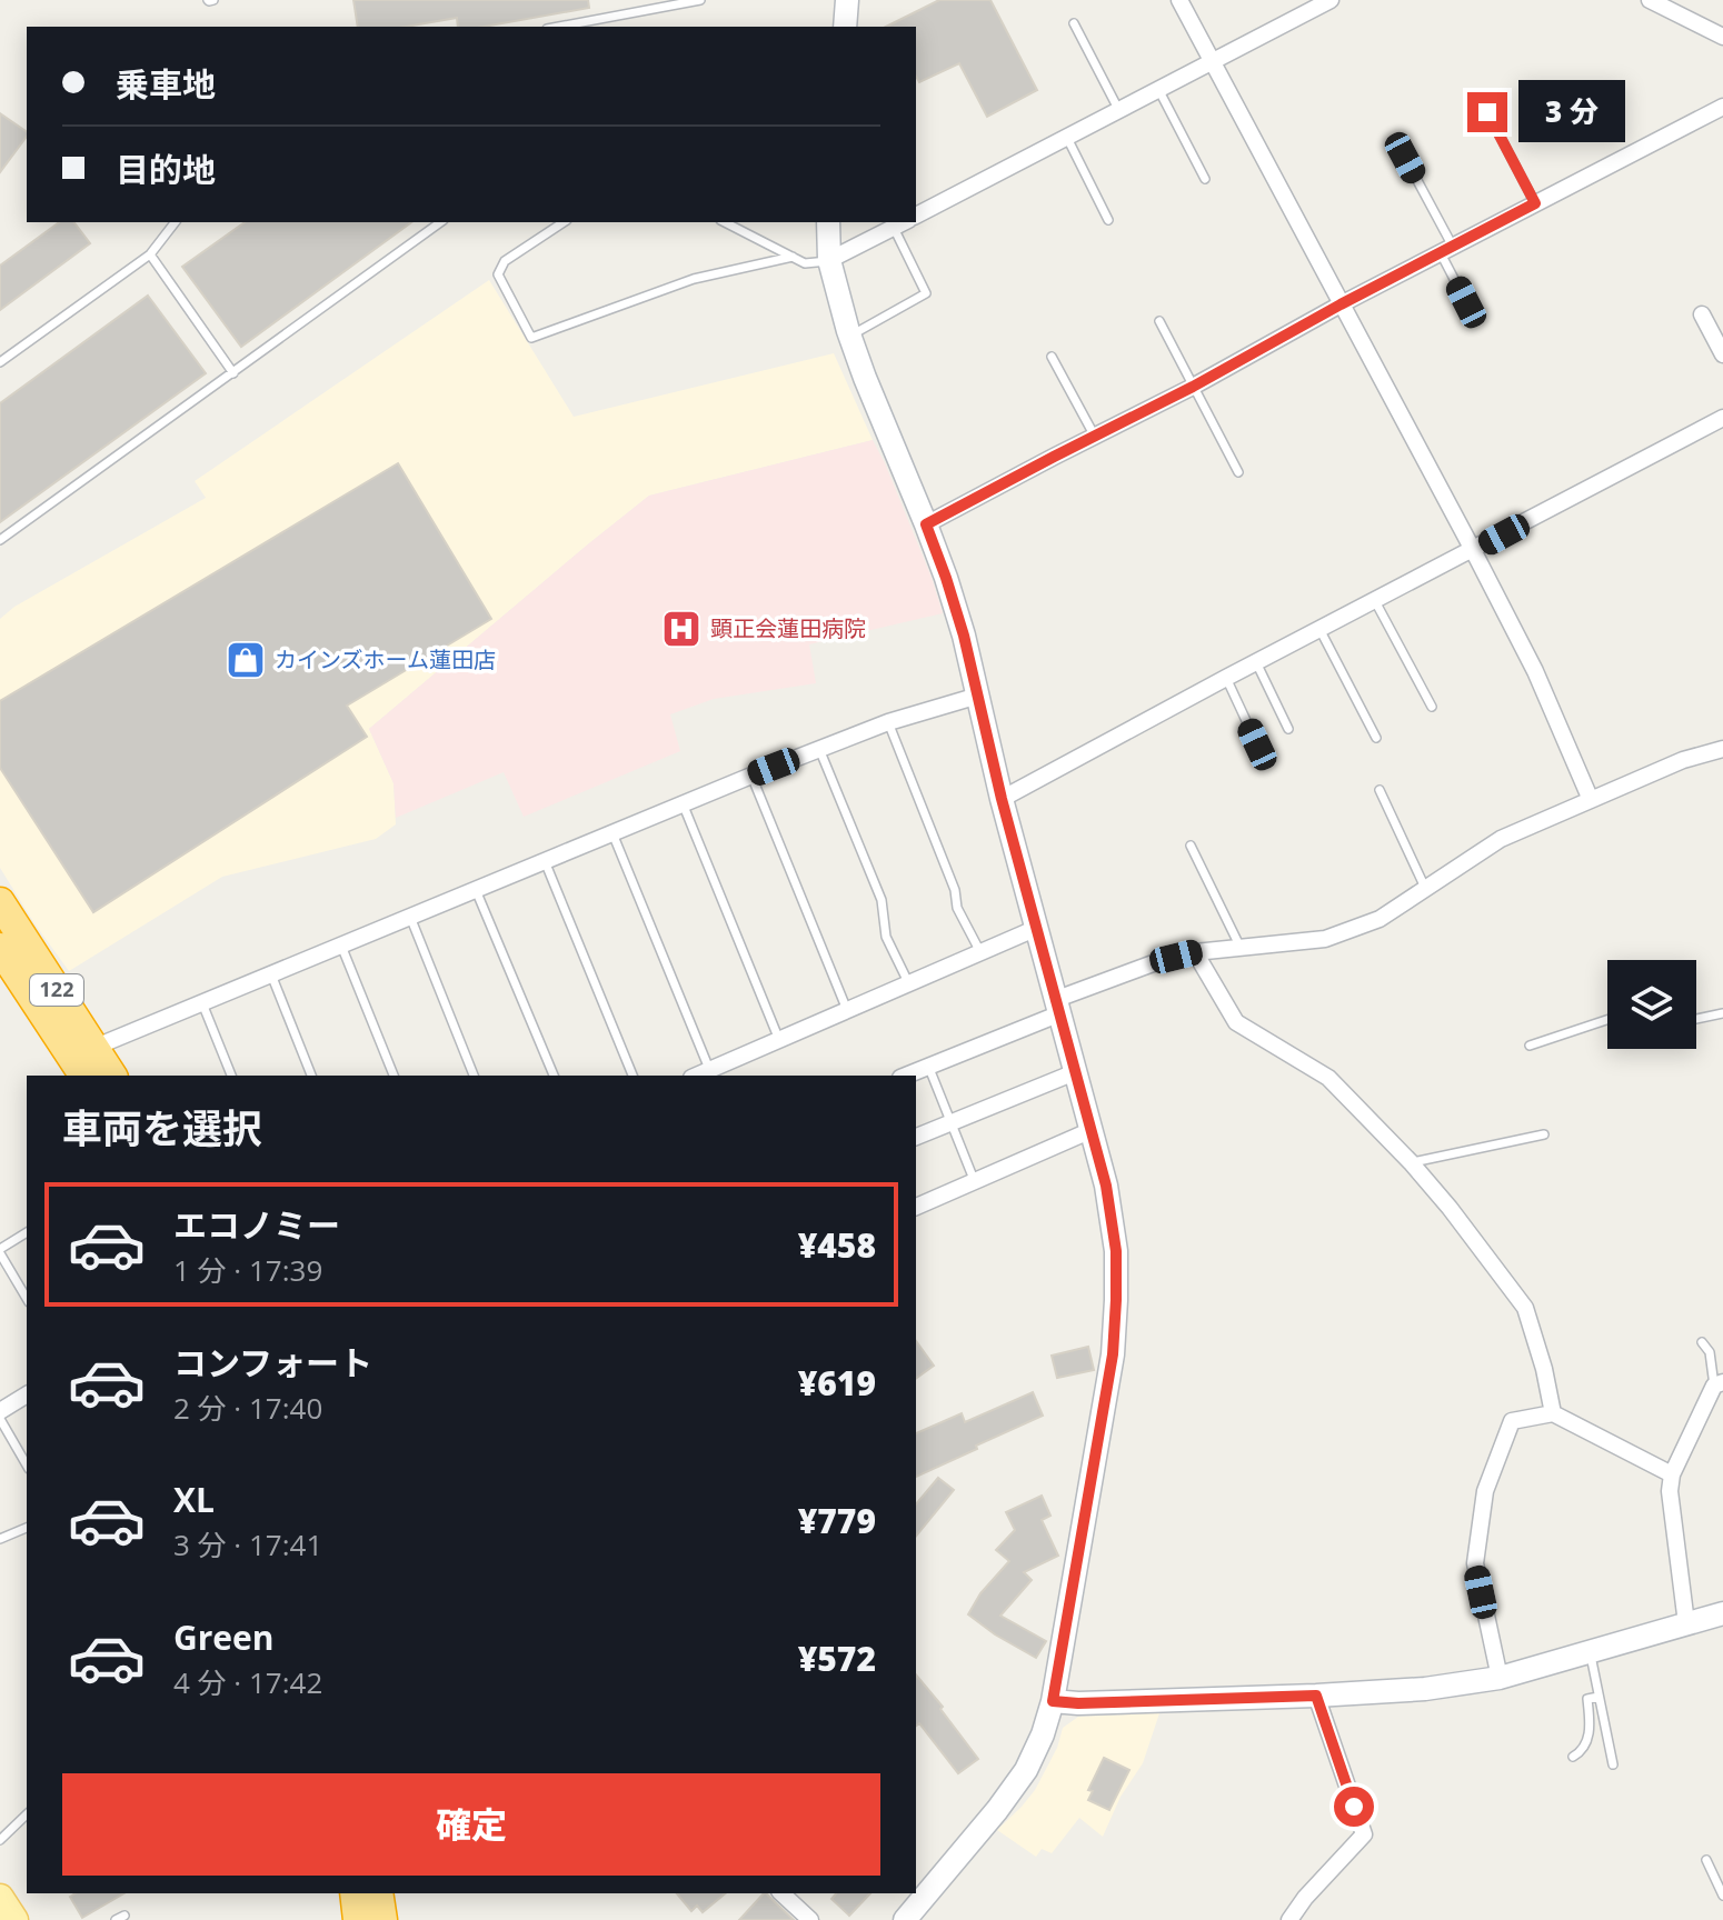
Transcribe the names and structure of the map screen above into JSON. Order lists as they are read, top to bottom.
{
  "streets": {
    "highway": ["122"]
  },
  "places": {
    "hospital": ["顕正会蓮田病院"],
    "shop": ["カインズホーム蓮田店"]
  },
  "page": {
    "banner": ["乗車地", "目的地"],
    "bubble": "3 分",
    "heading": "車両を選択",
    "list": [
      {
        "name": "エコノミー",
        "note": "1 分 · 17:39",
        "value": "¥458"
      },
      {
        "name": "コンフォート",
        "note": "2 分 · 17:40",
        "value": "¥619"
      },
      {
        "name": "XL",
        "note": "3 分 · 17:41",
        "value": "¥779"
      },
      {
        "name": "Green",
        "note": "4 分 · 17:42",
        "value": "¥572"
      }
    ],
    "buttons": "確定"
  }
}
